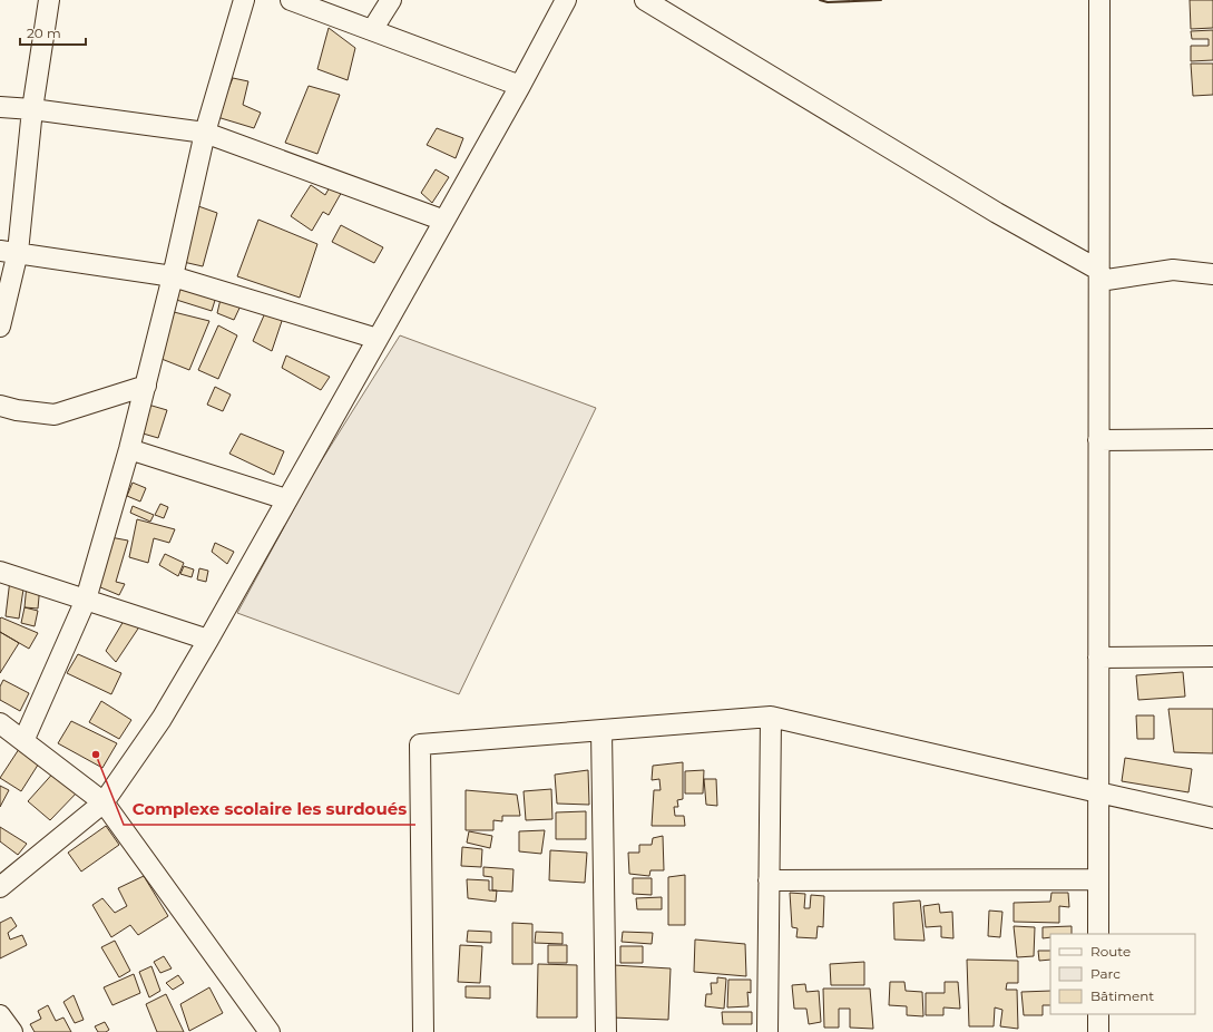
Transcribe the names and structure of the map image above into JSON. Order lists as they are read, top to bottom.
{
  "places": ["Complexe scolaire les surdoués"],
  "legend": ["Route", "Parc", "Bâtiment"],
  "scale_bar": "20 m"
}
